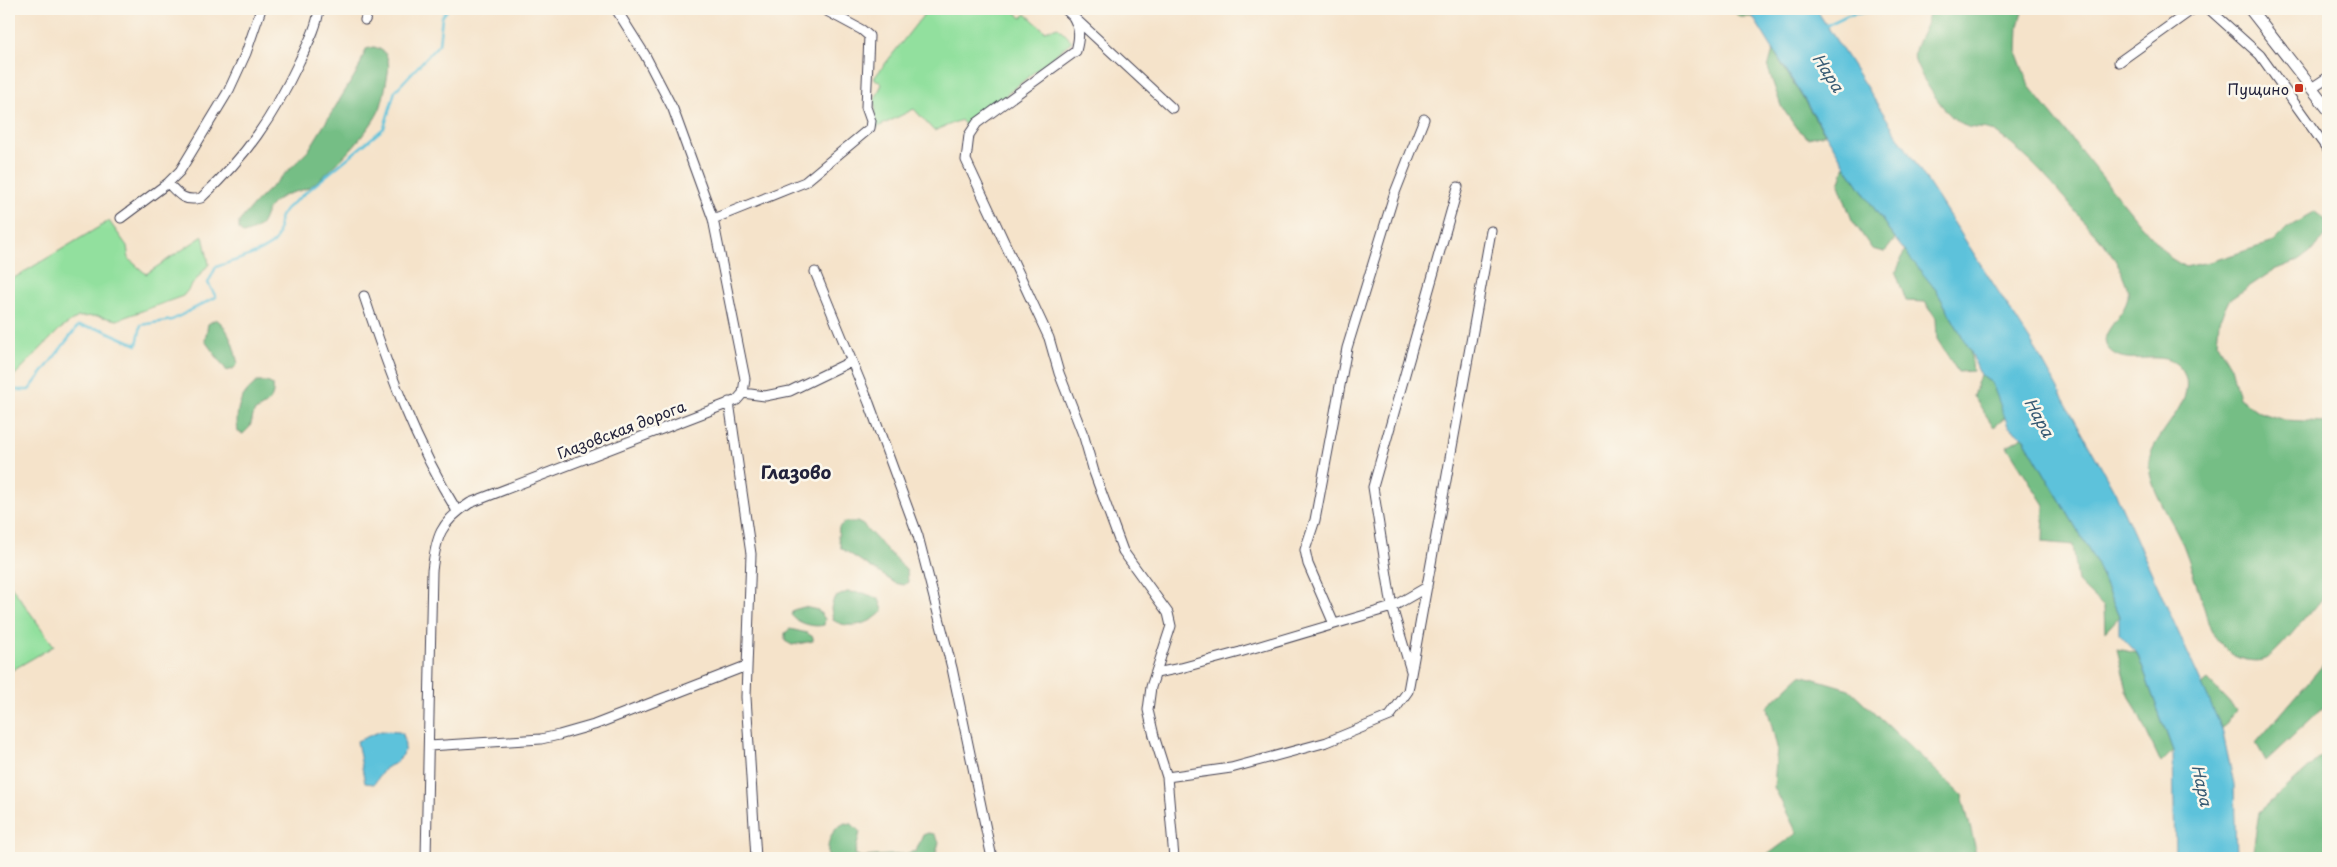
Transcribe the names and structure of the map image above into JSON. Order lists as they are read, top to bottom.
{
  "streets": {
    "street": ["Глазовская дорога"]
  },
  "districts": ["Глазово"],
  "water": ["Нара"],
  "places": {
    "transit": ["Пущино"]
  }
}
